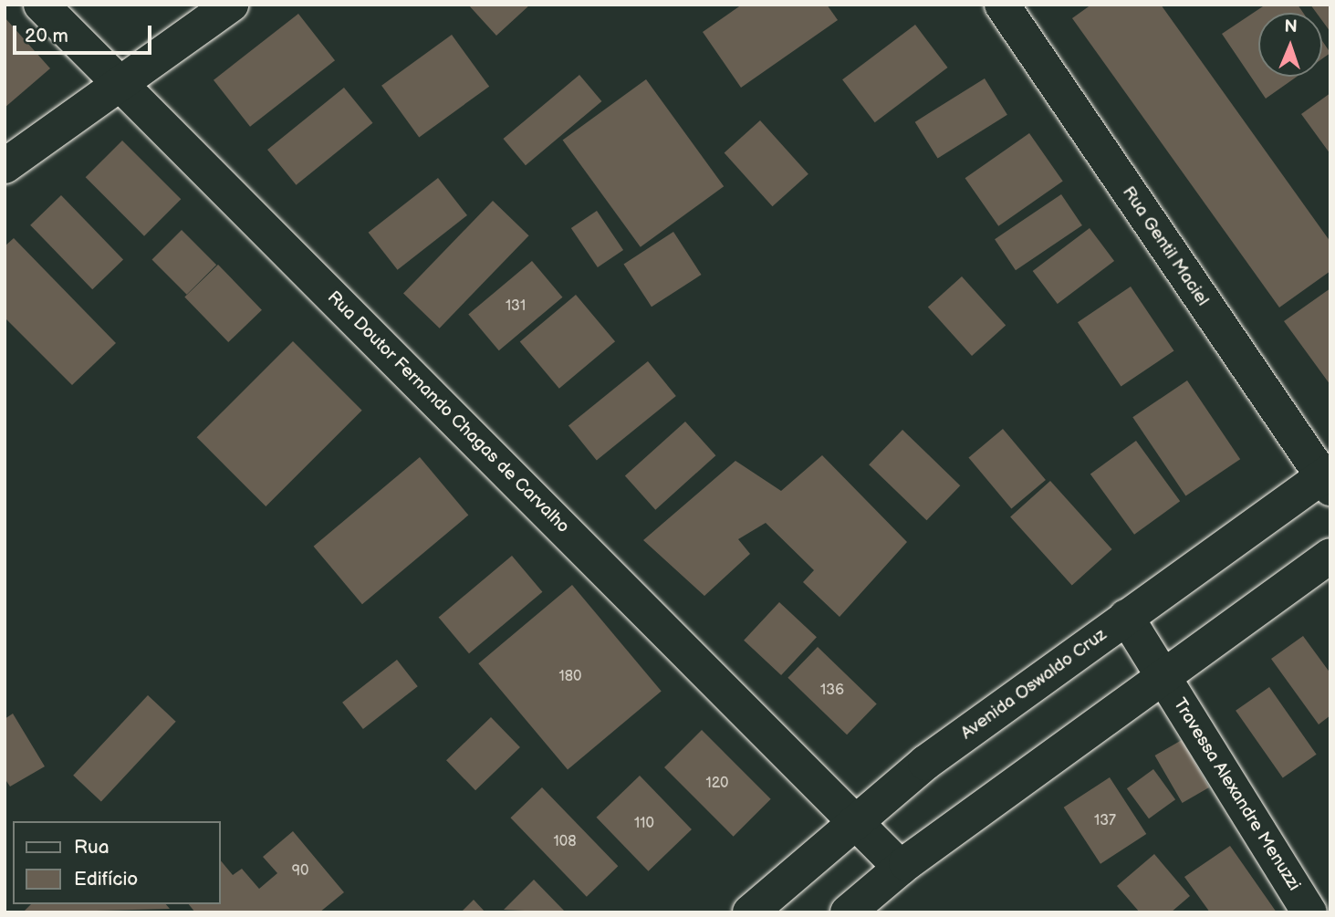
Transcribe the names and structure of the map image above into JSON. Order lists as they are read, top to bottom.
{
  "streets": {
    "street": [
      "Rua Gentil Maciel",
      "Rua Doutor Fernando Chagas de Carvalho",
      "Avenida Oswaldo Cruz",
      "Travessa Alexandre Menuzzi"
    ]
  },
  "crossings": [
    ["Rua Gentil Maciel", "Avenida Oswaldo Cruz"],
    ["Rua Doutor Fernando Chagas de Carvalho", "Avenida Oswaldo Cruz"],
    ["Avenida Oswaldo Cruz", "Travessa Alexandre Menuzzi"]
  ],
  "house_numbers": [
    "131",
    "180",
    "136",
    "120",
    "137",
    "110",
    "108",
    "90"
  ],
  "legend": ["Rua", "Edifício"],
  "scale_bar": "20 m",
  "north": "top"
}
